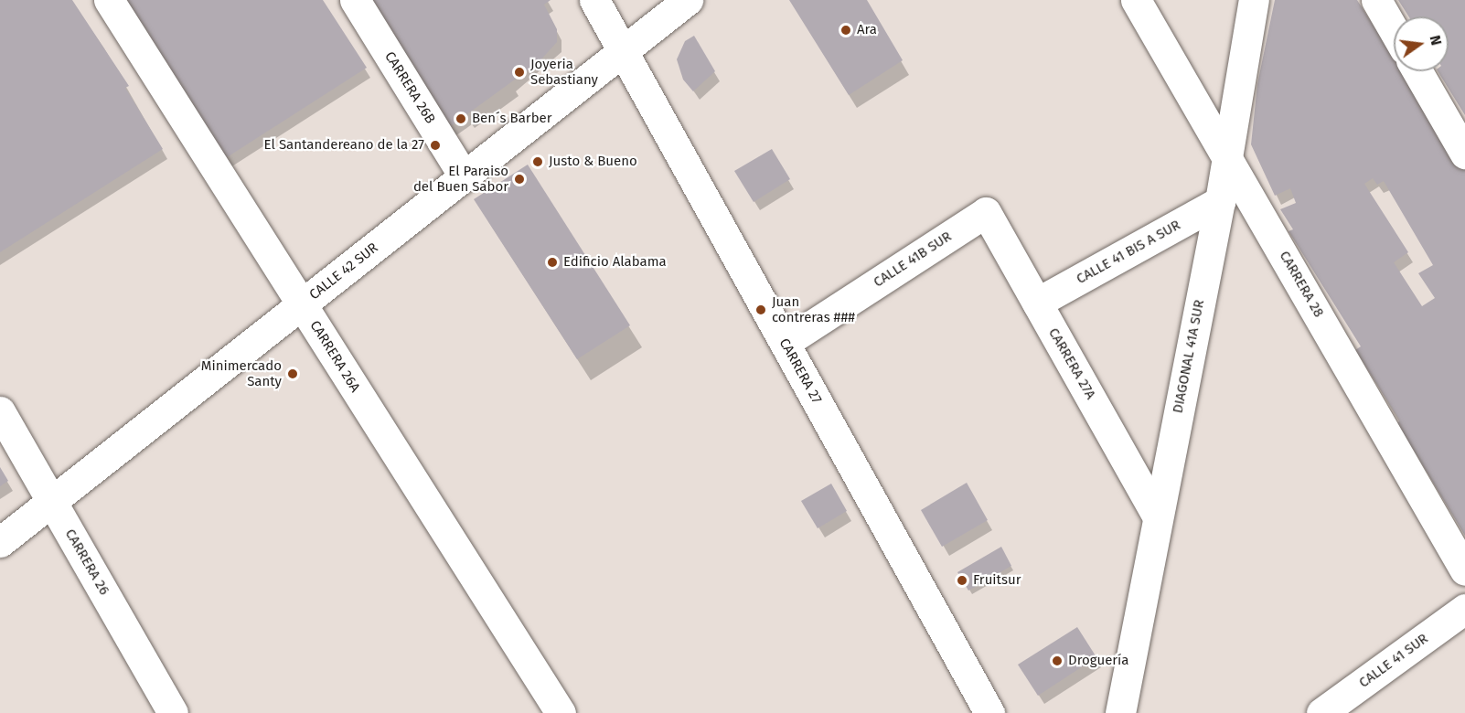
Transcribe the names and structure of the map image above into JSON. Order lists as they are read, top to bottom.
{
  "streets": {
    "street": [
      "CARRERA 26B",
      "CALLE 41 BIS A SUR",
      "CALLE 41B SUR",
      "CALLE 42 SUR",
      "CARRERA 28",
      "CARRERA 26A",
      "DIAGONAL 41A SUR",
      "CARRERA 27A",
      "CARRERA 27",
      "CARRERA 26",
      "CALLE 41 SUR"
    ]
  },
  "crossings": [
    ["CARRERA 26B", "CALLE 42 SUR"],
    ["CALLE 41 BIS A SUR", "DIAGONAL 41A SUR"],
    ["CALLE 41 BIS A SUR", "CARRERA 27A"],
    ["CALLE 41B SUR", "CARRERA 27A"],
    ["CALLE 41B SUR", "CARRERA 27"],
    ["CALLE 42 SUR", "CARRERA 26A"],
    ["CALLE 42 SUR", "CARRERA 27"],
    ["CALLE 42 SUR", "CARRERA 26"],
    ["CARRERA 28", "DIAGONAL 41A SUR"],
    ["DIAGONAL 41A SUR", "CARRERA 27A"]
  ],
  "places": [
    "Ara",
    "Joyeria Sebastiany",
    "Ben´s Barber",
    "El Santandereano de la 27",
    "Justo & Bueno",
    "El Paraiso del Buen Sabor",
    "Edificio Alabama",
    "Juan contreras ###",
    "Minimercado Santy",
    "Fruitsur",
    "Droguería"
  ],
  "north": "right"
}
